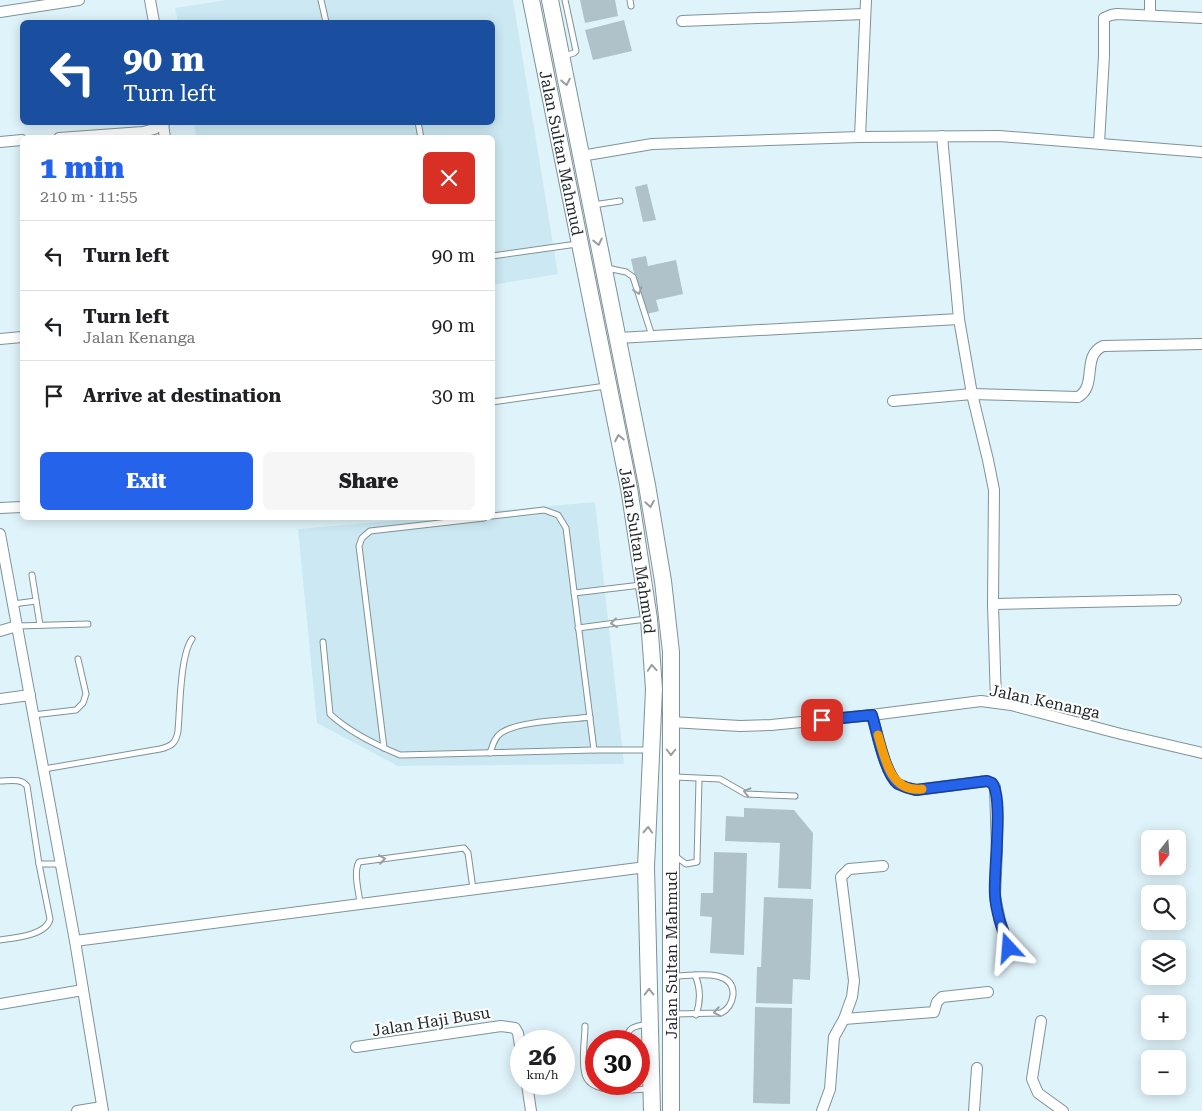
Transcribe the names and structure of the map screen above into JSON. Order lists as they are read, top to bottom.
{
  "streets": {
    "highway": ["Jalan Sultan Mahmud"],
    "street": ["Jalan Kenanga", "Jalan Haji Busu"]
  },
  "crossings": [
    ["Jalan Sultan Mahmud", "Jalan Kenanga"]
  ],
  "north": "bottom",
  "page": {
    "turn": ["90 m", "Turn left"],
    "heading": ["1 min", "210 m · 11:55"],
    "list": [
      {
        "name": "Turn left",
        "value": "90 m"
      },
      {
        "name": "Turn left",
        "note": "Jalan Kenanga",
        "value": "90 m"
      },
      {
        "name": "Arrive at destination",
        "value": "30 m"
      }
    ],
    "buttons": ["Exit", "Share"],
    "map_buttons": ["+", "−"],
    "speed": "26 km/h",
    "limit": "30"
  }
}
